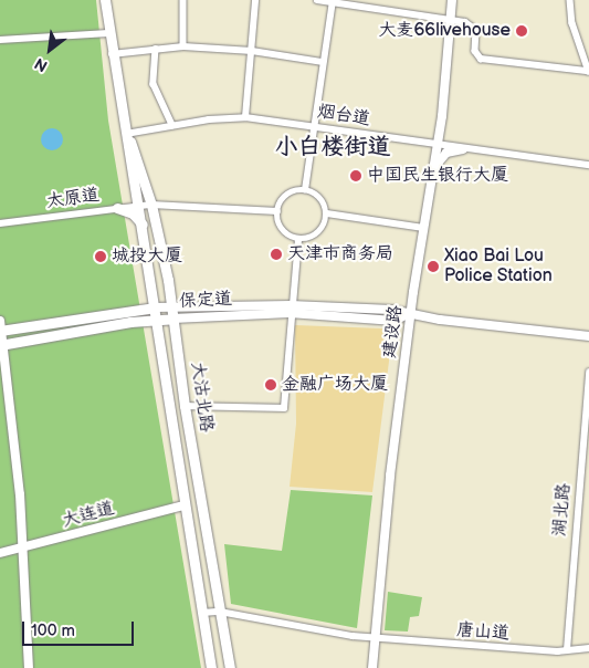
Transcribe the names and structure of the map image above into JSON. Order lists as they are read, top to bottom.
{
  "streets": {
    "main road": ["保定道", "大沽北路"],
    "street": [
      "烟台道",
      "太原道",
      "建设路",
      "湖北路",
      "大连道",
      "唐山道"
    ]
  },
  "crossings": [
    ["烟台道", "建设路"],
    ["烟台道", "大沽北路"],
    ["太原道", "大沽北路"],
    ["保定道", "建设路"],
    ["保定道", "大沽北路"],
    ["建设路", "唐山道"],
    ["大沽北路", "大连道"],
    ["大沽北路", "唐山道"],
    ["湖北路", "唐山道"]
  ],
  "districts": ["小白楼街道"],
  "places": [
    "大麦66livehouse",
    "中国民生银行大厦",
    "天津市商务局",
    "城投大厦",
    "Xiao Bai Lou Police Station",
    "金融广场大厦"
  ],
  "scale_bar": "100 m",
  "north": "bottom left"
}
